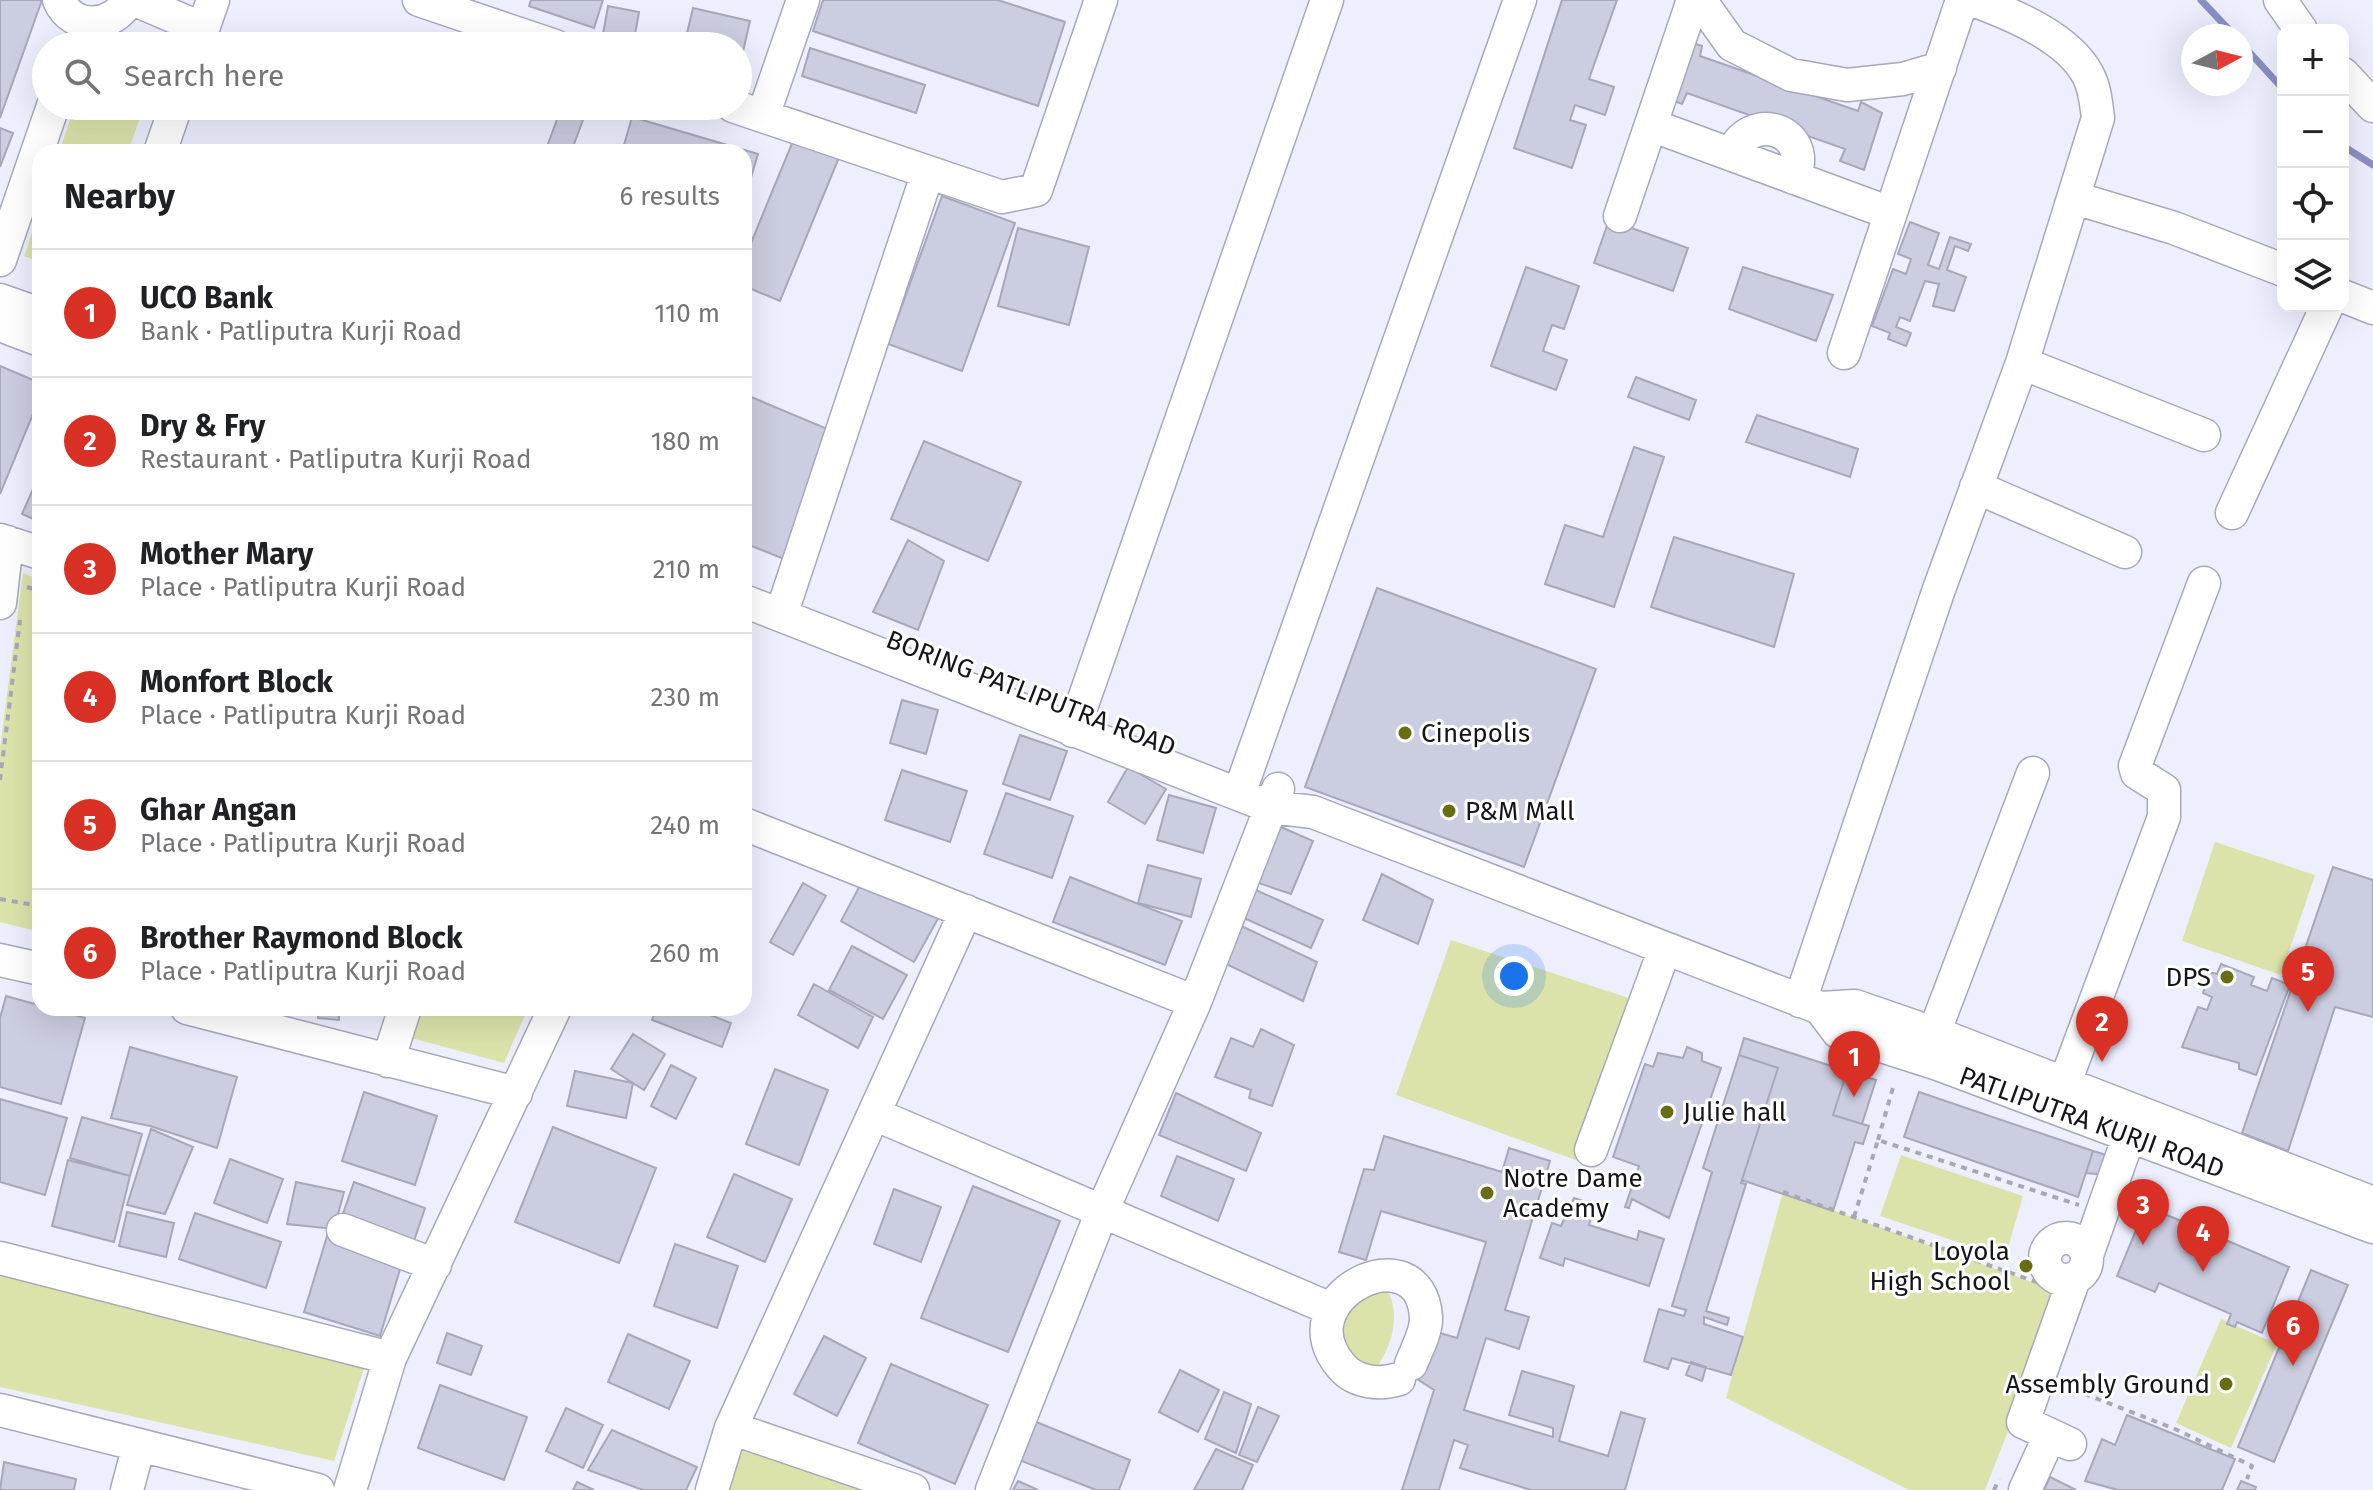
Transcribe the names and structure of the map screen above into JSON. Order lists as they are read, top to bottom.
{
  "streets": {
    "street": ["PATLIPUTRA KURJI ROAD"]
  },
  "places": [
    "Cinepolis",
    "P&M Mall",
    "DPS",
    "Julie hall",
    "Notre Dame Academy",
    "Loyola High School",
    "Assembly Ground"
  ],
  "north": "right",
  "page": {
    "map_buttons": ["+", "−"],
    "search": "Search here",
    "heading": ["Nearby", "6 results"],
    "list": [
      {
        "mark": "1",
        "name": "UCO Bank",
        "note": "Bank · Patliputra Kurji Road",
        "value": "110 m"
      },
      {
        "mark": "2",
        "name": "Dry & Fry",
        "note": "Restaurant · Patliputra Kurji Road",
        "value": "180 m"
      },
      {
        "mark": "3",
        "name": "Mother Mary",
        "note": "Place · Patliputra Kurji Road",
        "value": "210 m"
      },
      {
        "mark": "4",
        "name": "Monfort Block",
        "note": "Place · Patliputra Kurji Road",
        "value": "230 m"
      },
      {
        "mark": "5",
        "name": "Ghar Angan",
        "note": "Place · Patliputra Kurji Road",
        "value": "240 m"
      },
      {
        "mark": "6",
        "name": "Brother Raymond Block",
        "note": "Place · Patliputra Kurji Road",
        "value": "260 m"
      }
    ],
    "pins": [
      "5",
      "2",
      "1",
      "3",
      "4",
      "6"
    ]
  }
}
